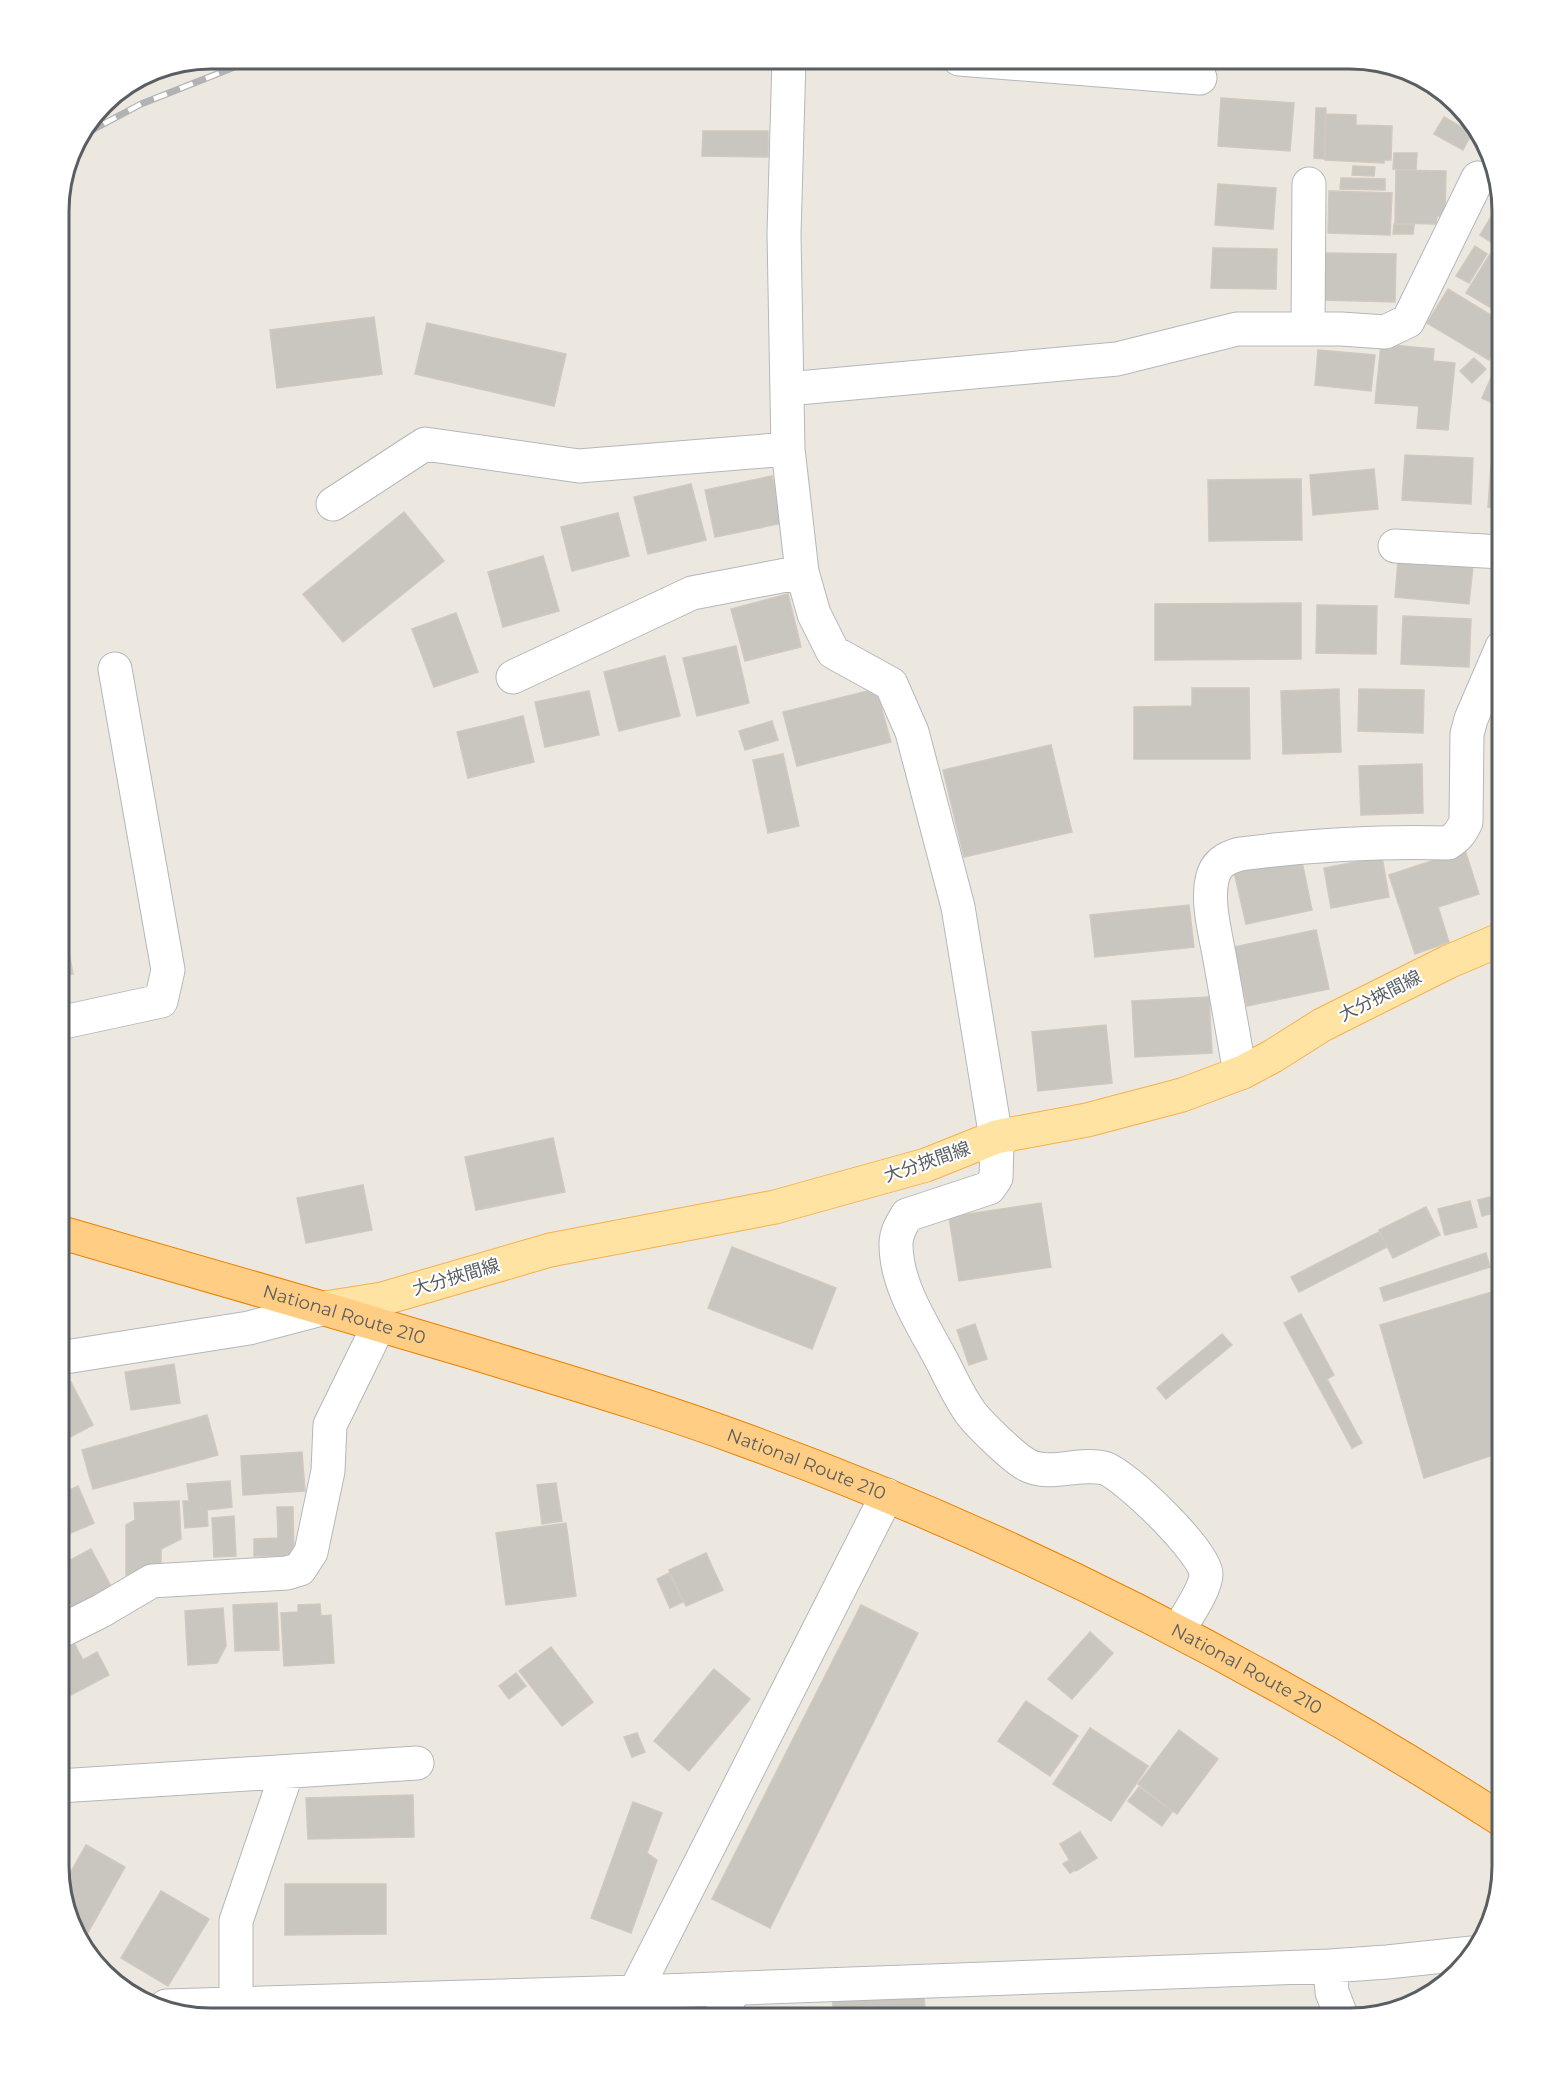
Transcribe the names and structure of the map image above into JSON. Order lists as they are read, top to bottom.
{
  "streets": {
    "highway": ["National Route 210"],
    "main road": ["大分挾間線"]
  },
  "crossings": [
    ["大分挾間線", "National Route 210"]
  ]
}
